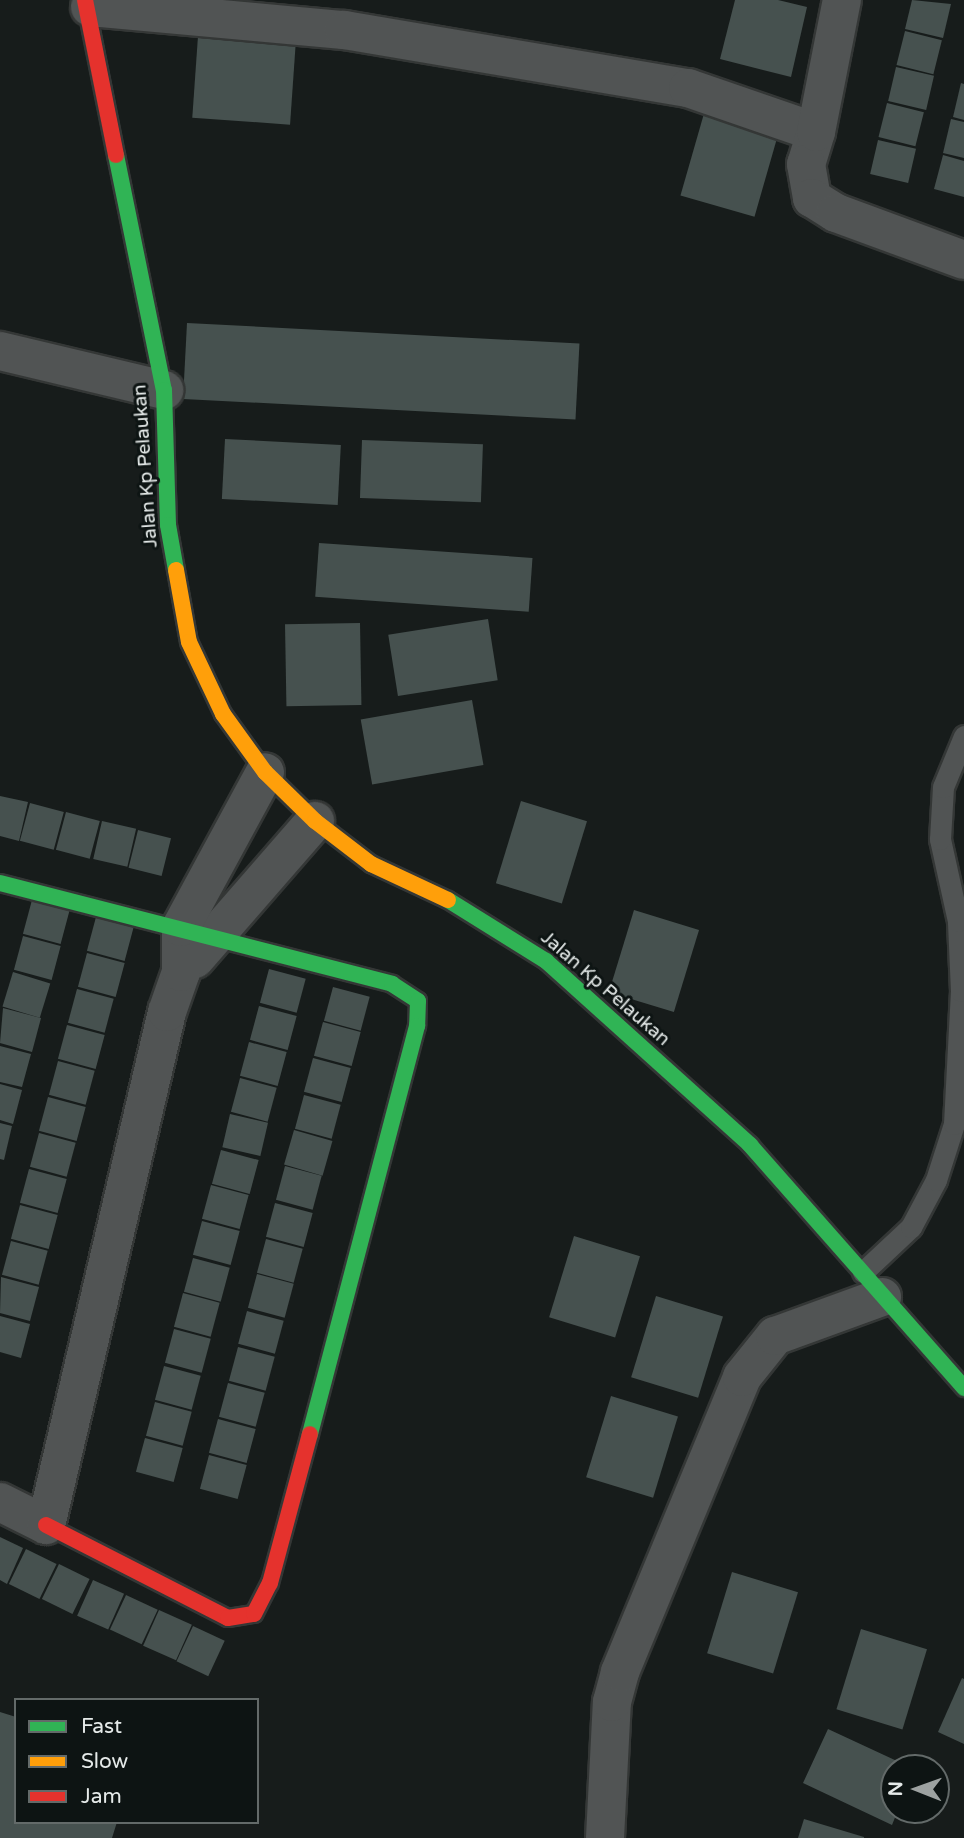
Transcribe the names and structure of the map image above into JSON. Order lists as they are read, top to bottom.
{
  "streets": {
    "street": ["Jalan Kp Pelaukan"]
  },
  "legend": ["Fast", "Slow", "Jam"],
  "north": "left"
}
